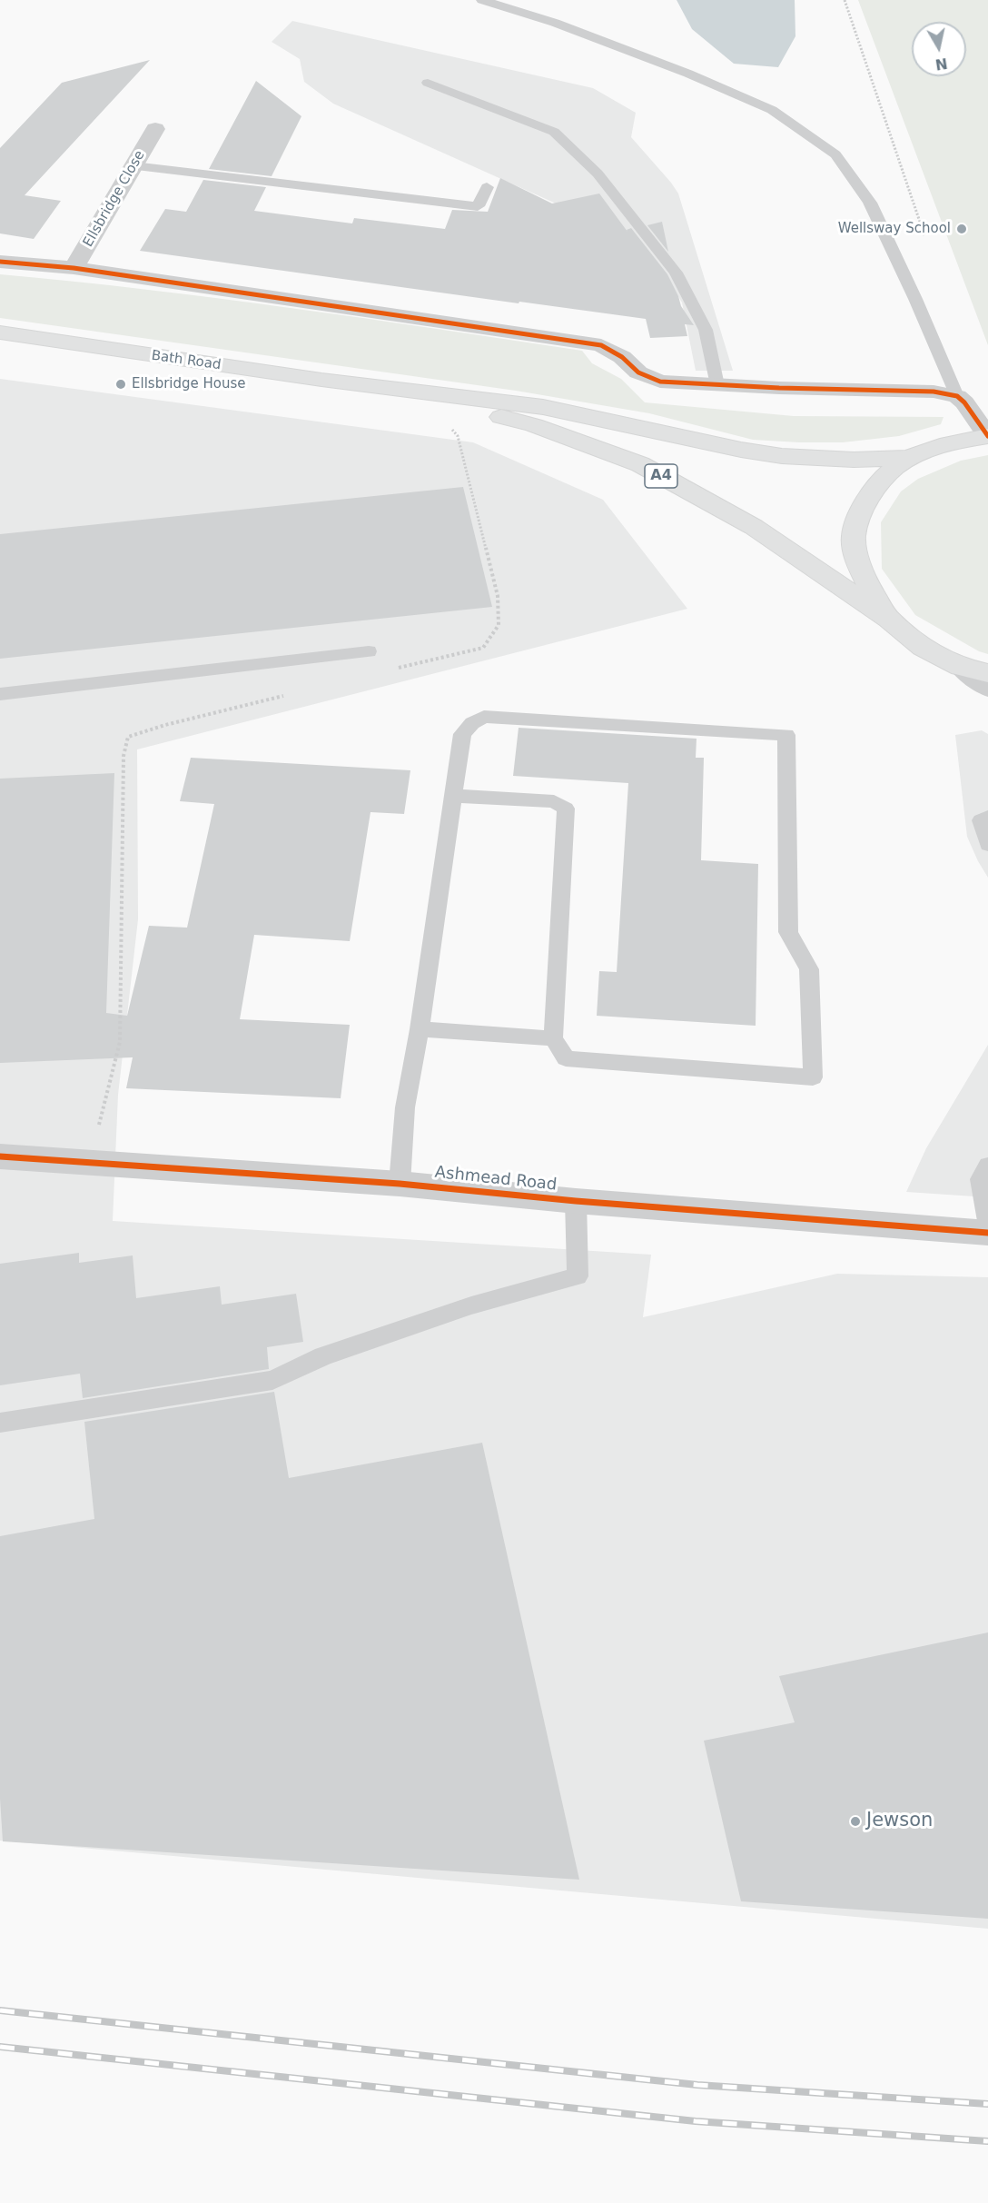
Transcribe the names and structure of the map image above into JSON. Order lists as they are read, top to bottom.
{
  "streets": {
    "highway": ["Bath Road", "A4"],
    "street": ["Ellsbridge Close", "Ashmead Road"]
  },
  "crossings": [
    ["Bath Road", "A4"]
  ],
  "places": ["Wellsway School", "Ellsbridge House", "Jewson"],
  "north": "bottom"
}
